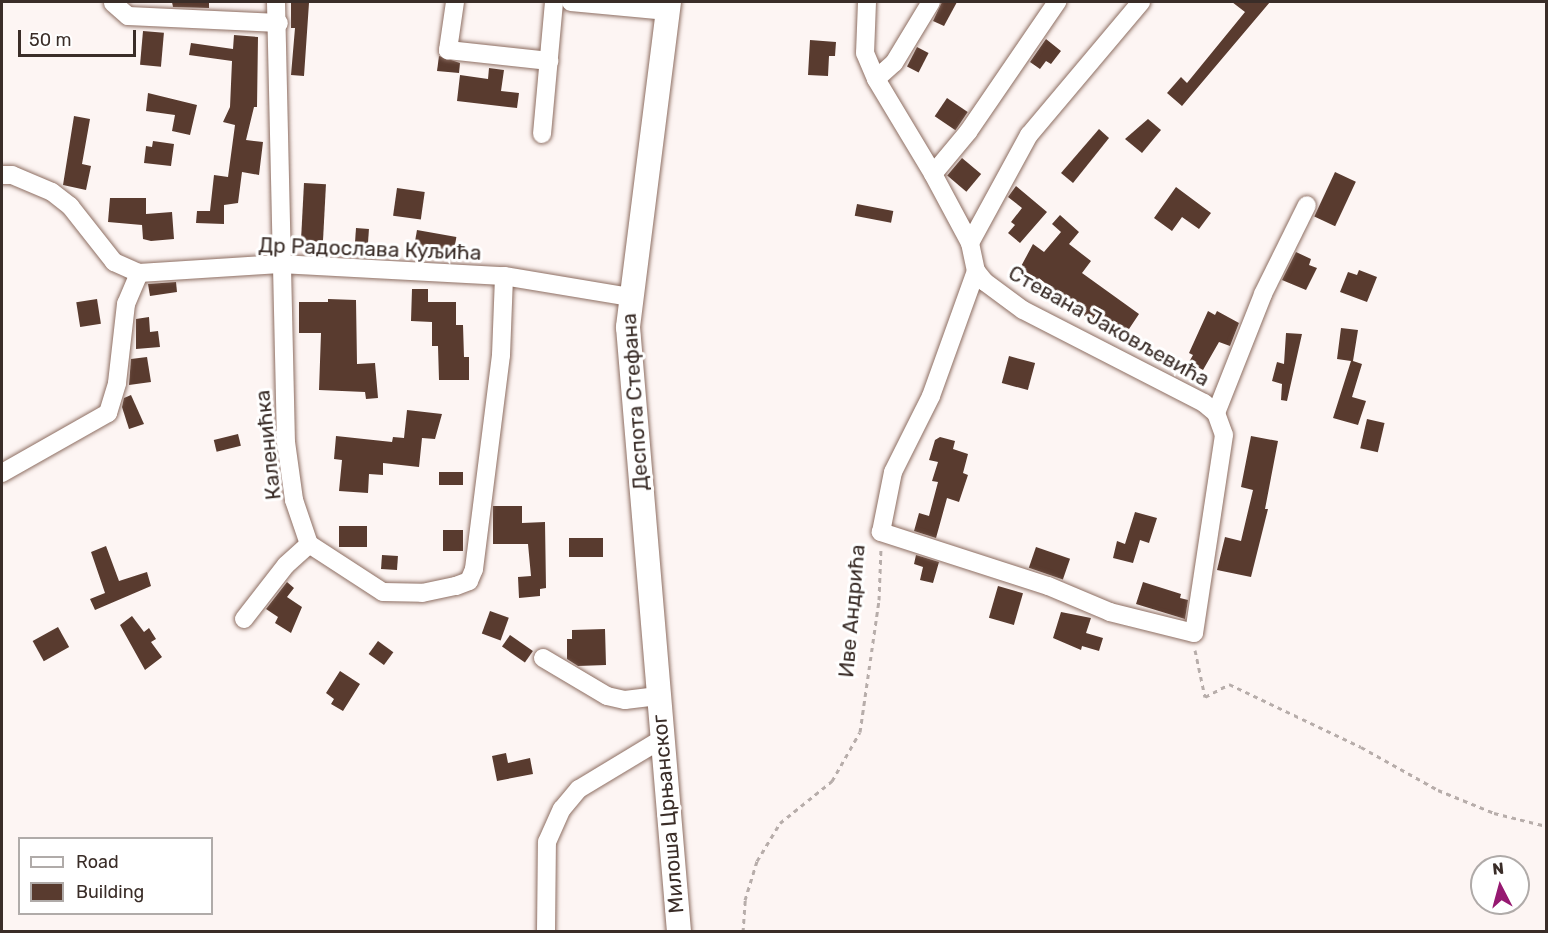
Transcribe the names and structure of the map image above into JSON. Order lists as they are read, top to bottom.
{
  "streets": {
    "main road": ["Деспота Стефана", "Милоша Црњанског"],
    "street": [
      "Др Радослава Куљића",
      "Стевана Јаковљевића",
      "Каленићка",
      "Иве Андрића"
    ]
  },
  "crossings": [
    ["Др Радослава Куљића", "Деспота Стефана"],
    ["Др Радослава Куљића", "Каленићка"],
    ["Стевана Јаковљевића", "Иве Андрића"],
    ["Деспота Стефана", "Милоша Црњанског"]
  ],
  "legend": ["Road", "Building"],
  "scale_bar": "50 m",
  "north": "top"
}
